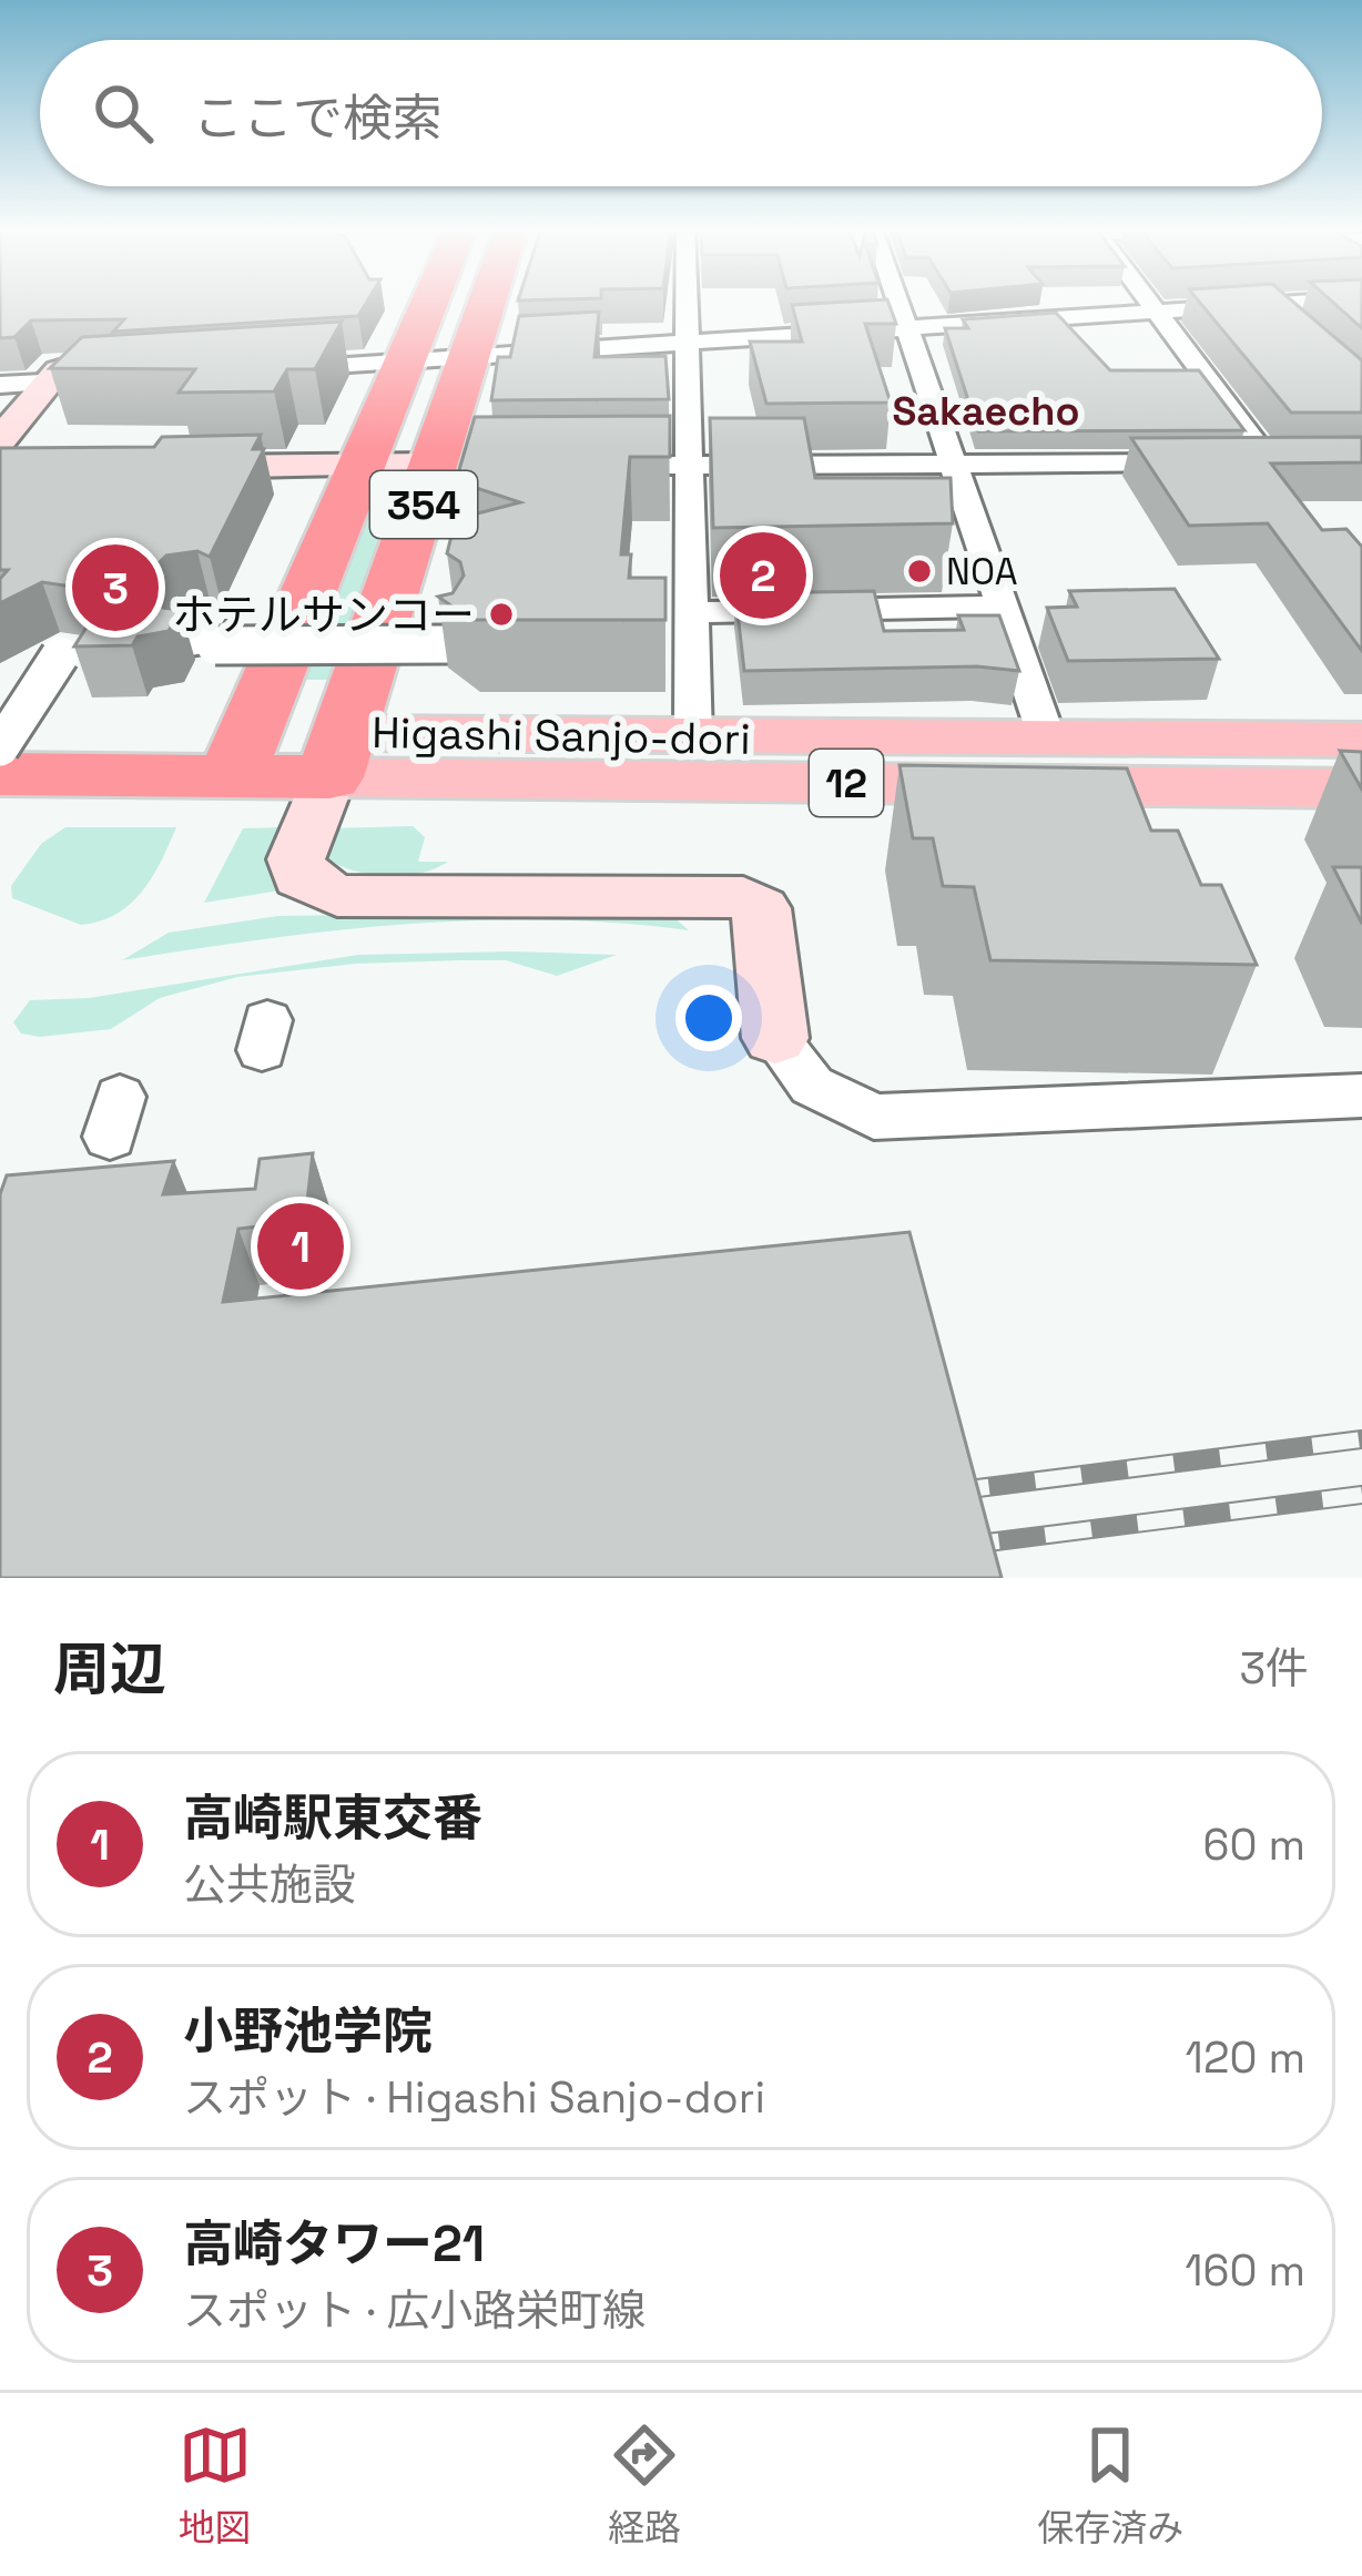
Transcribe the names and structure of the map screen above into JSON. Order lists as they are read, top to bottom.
{
  "streets": {
    "highway": ["354", "Higashi Sanjo-dori"],
    "main road": ["12"]
  },
  "crossings": [
    ["354", "Higashi Sanjo-dori"]
  ],
  "districts": ["Sakaecho"],
  "places": ["NOA", "ホテルサンコー"],
  "page": {
    "search": "ここで検索",
    "pins": ["2", "3", "1"],
    "heading": ["周辺", "3件"],
    "list": [
      {
        "mark": "1",
        "name": "高崎駅東交番",
        "note": "公共施設",
        "value": "60 m"
      },
      {
        "mark": "2",
        "name": "小野池学院",
        "note": "スポット · Higashi Sanjo-dori",
        "value": "120 m"
      },
      {
        "mark": "3",
        "name": "高崎タワー21",
        "note": "スポット · 広小路栄町線",
        "value": "160 m"
      }
    ],
    "nav": ["地図", "経路", "保存済み"]
  }
}
